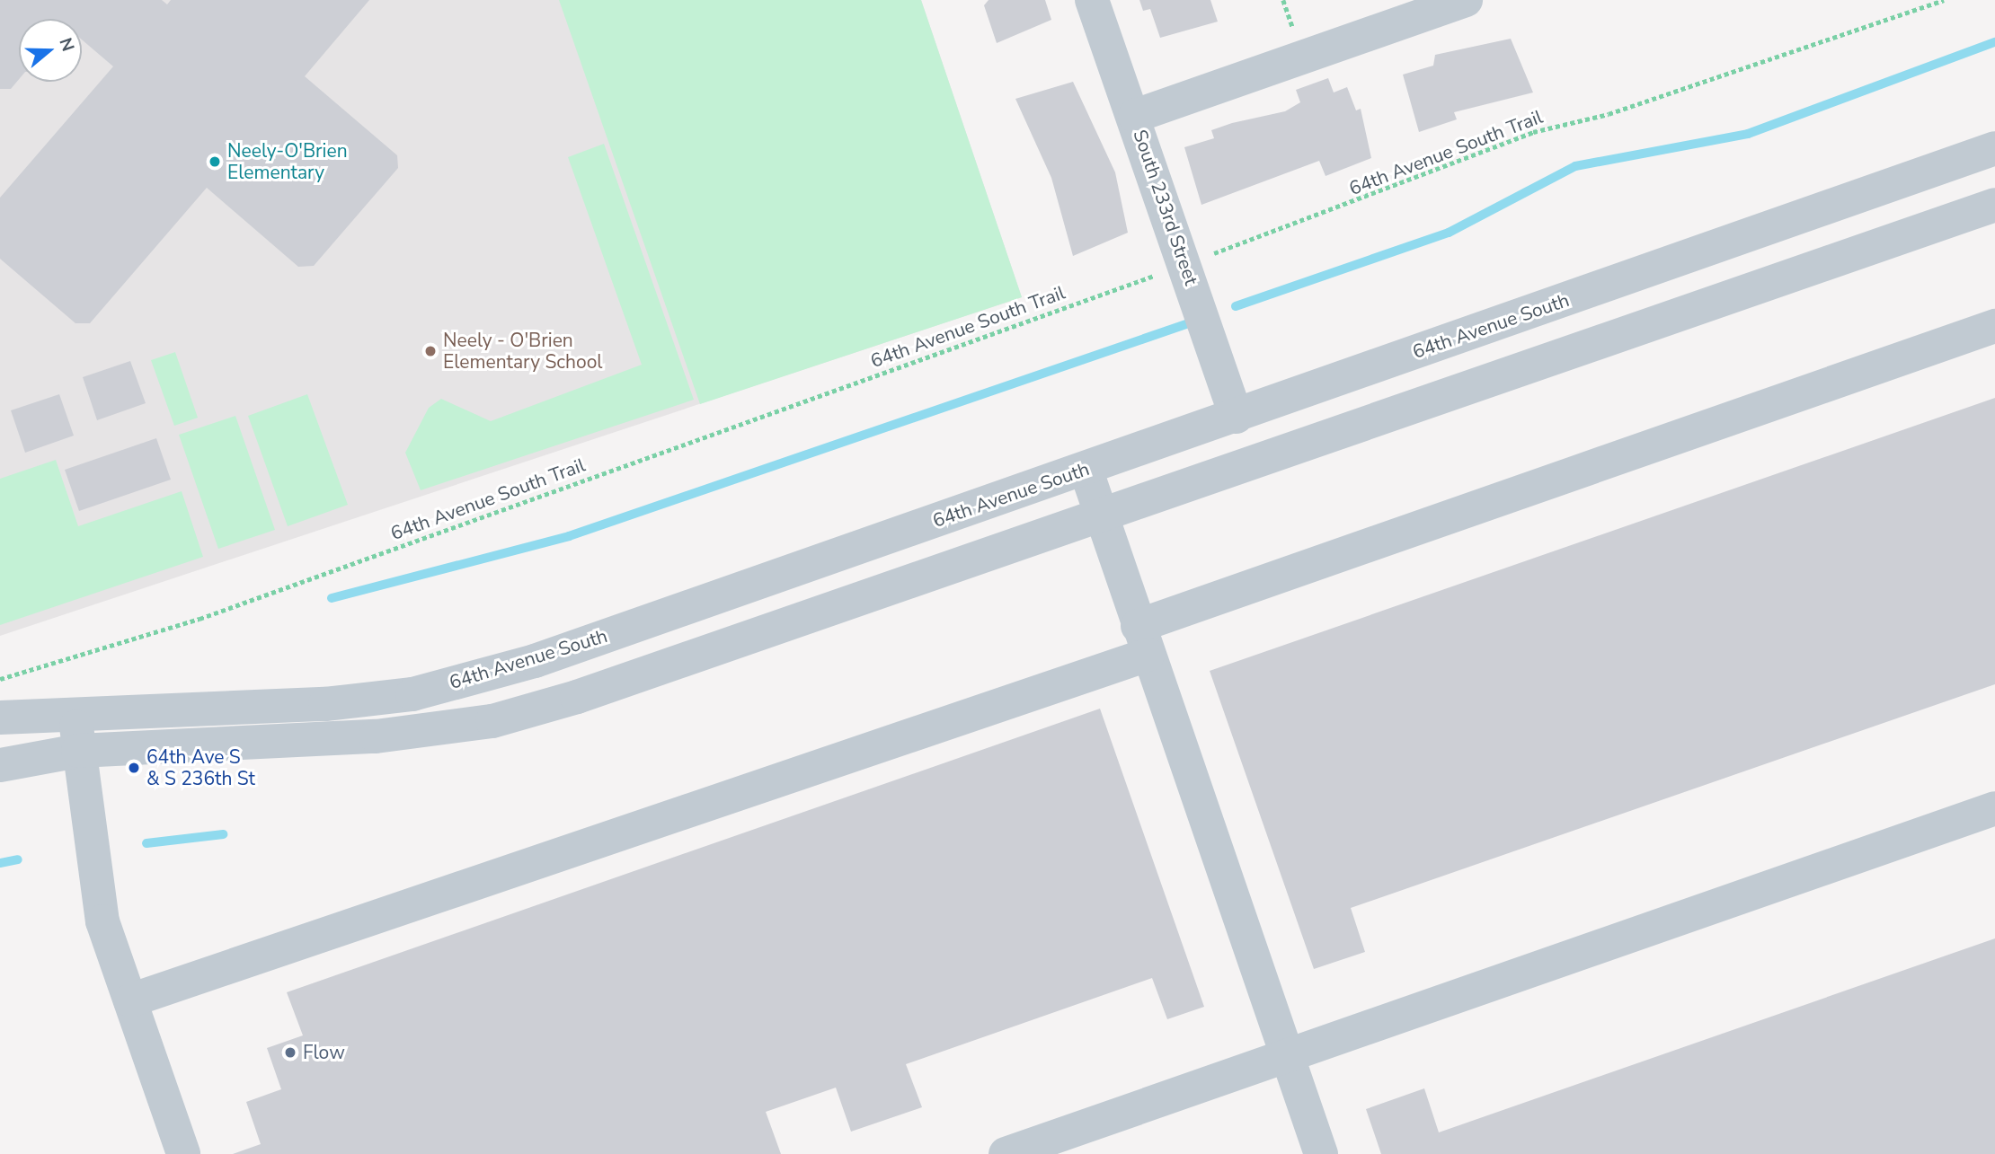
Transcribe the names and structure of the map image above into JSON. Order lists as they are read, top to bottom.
{
  "streets": {
    "street": ["South 233rd Street", "64th Avenue South"],
    "path": ["64th Avenue South Trail"]
  },
  "crossings": [
    ["64th Avenue South Trail", "South 233rd Street"],
    ["South 233rd Street", "64th Avenue South"]
  ],
  "places": [
    "Neely-O'Brien Elementary",
    "Neely - O'Brien Elementary School",
    "64th Ave S & S 236th St",
    "Flow"
  ],
  "north": "right"
}
